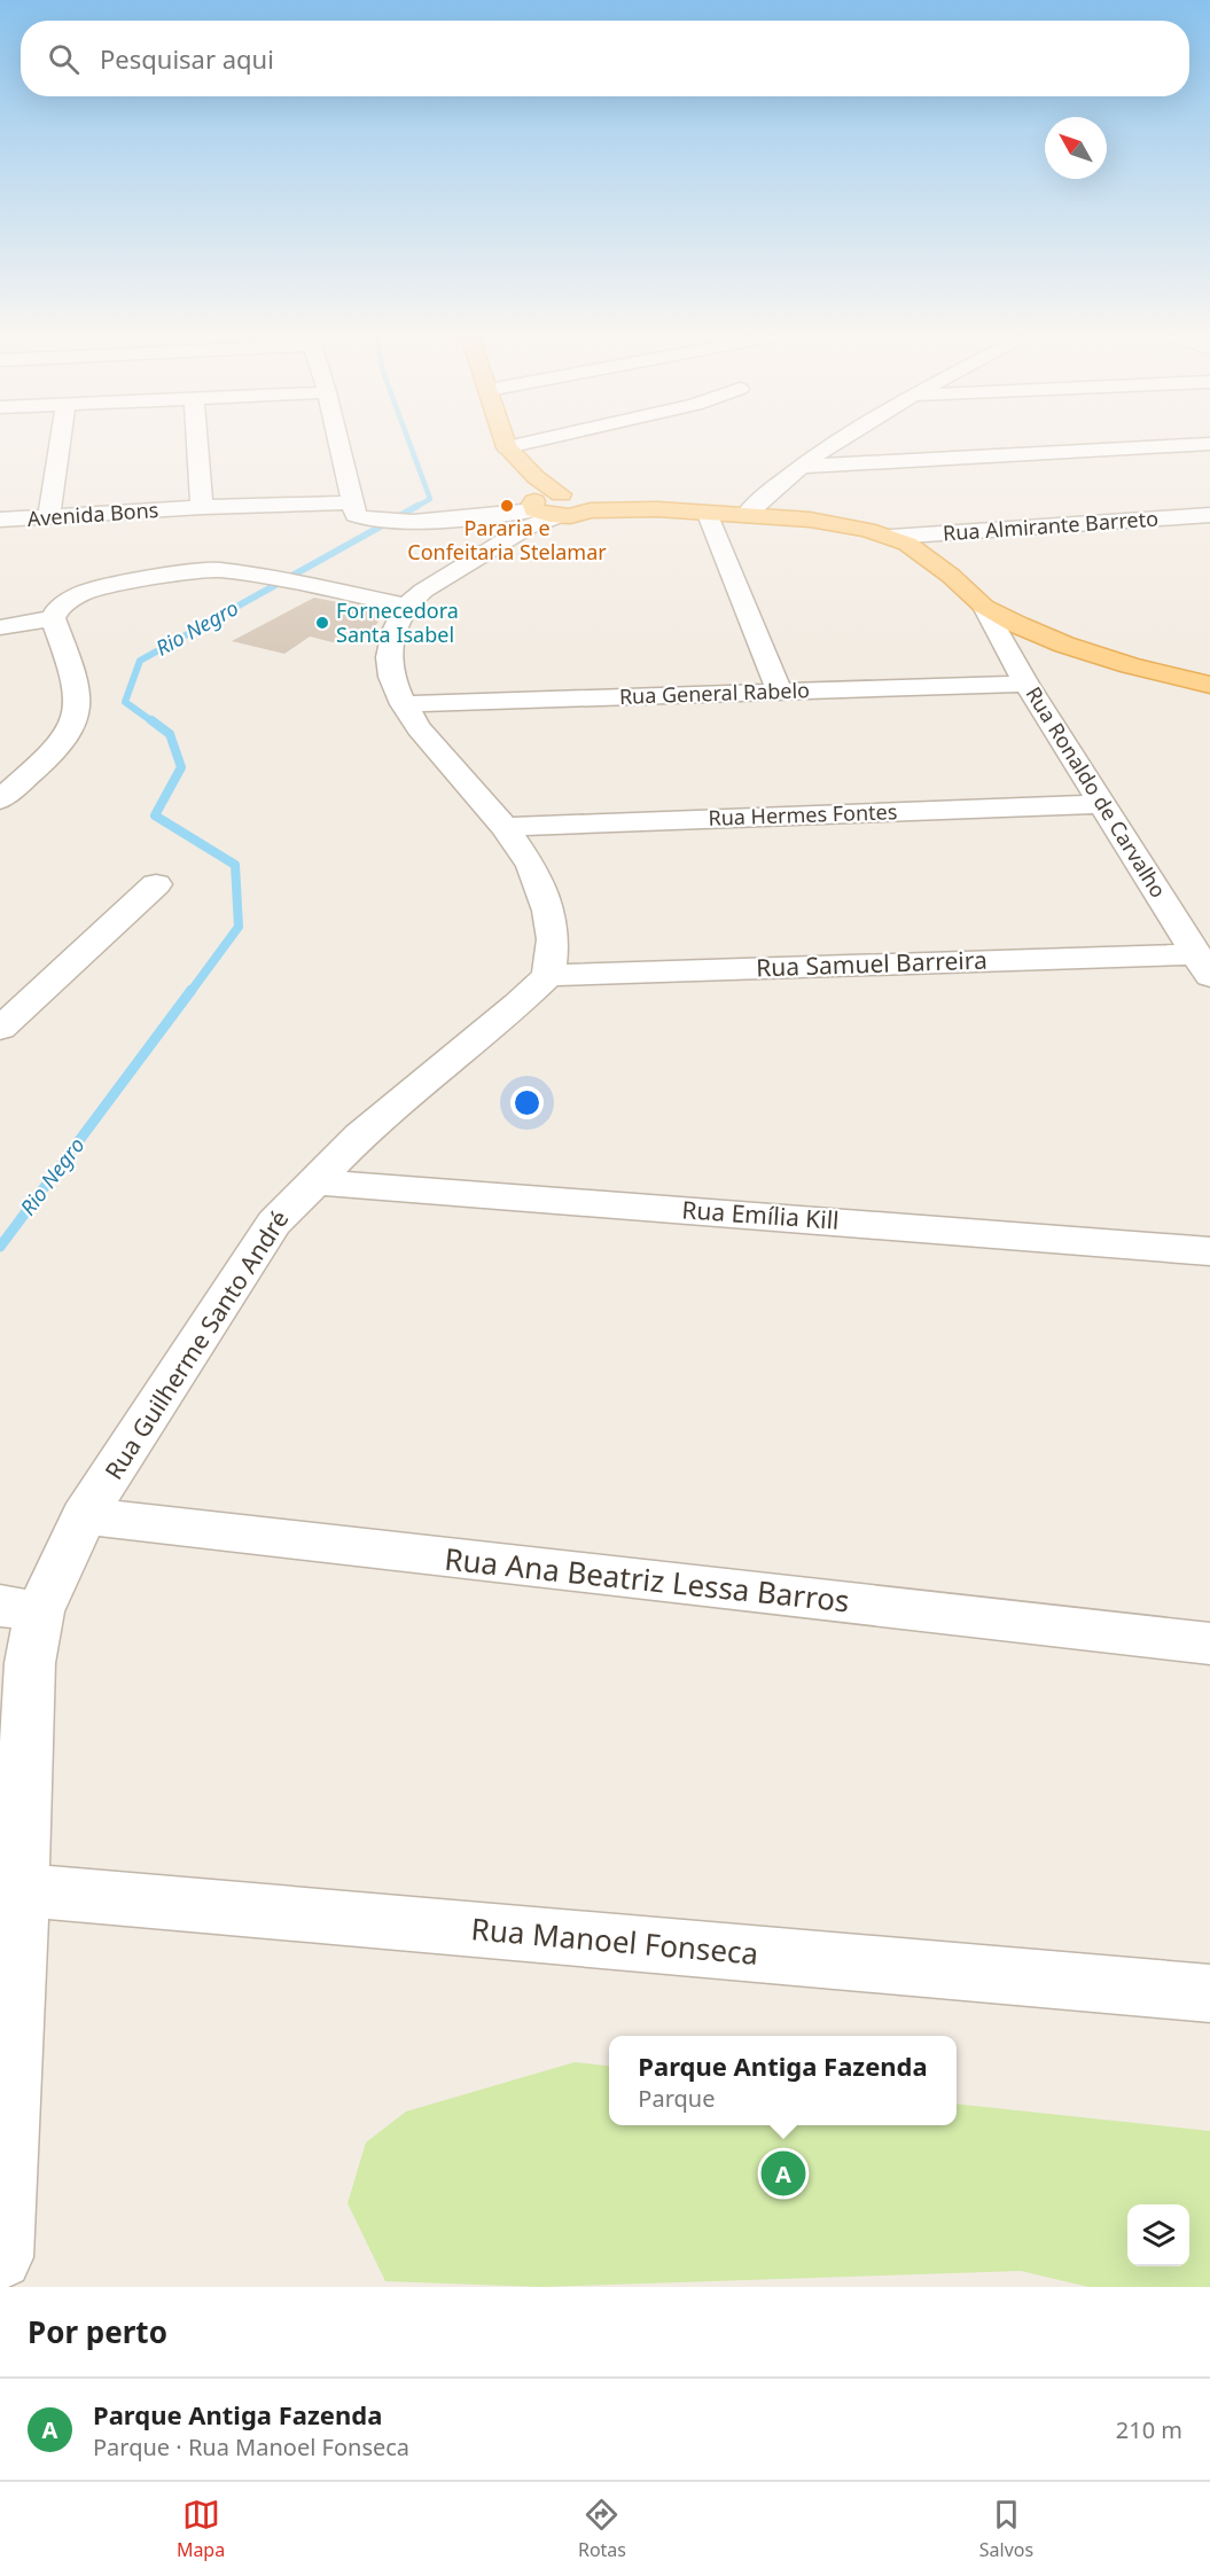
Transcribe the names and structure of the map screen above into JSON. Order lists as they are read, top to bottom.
{
  "streets": {
    "street": [
      "Avenida Bons",
      "Rua Almirante Barreto",
      "Rua General Rabelo",
      "Rua Ronaldo de Carvalho",
      "Rua Hermes Fontes",
      "Rua Samuel Barreira",
      "Rua Emília Kill",
      "Rua Guilherme Santo André",
      "Rua Ana Beatriz Lessa Barros",
      "Rua Manoel Fonseca"
    ]
  },
  "crossings": [
    ["Rua General Rabelo", "Rua Ronaldo de Carvalho"],
    ["Rua Ronaldo de Carvalho", "Rua Hermes Fontes"],
    ["Rua Ronaldo de Carvalho", "Rua Samuel Barreira"],
    ["Rua Samuel Barreira", "Rua Guilherme Santo André"],
    ["Rua Emília Kill", "Rua Guilherme Santo André"],
    ["Rua Guilherme Santo André", "Rua Ana Beatriz Lessa Barros"],
    ["Rua Guilherme Santo André", "Rua Manoel Fonseca"]
  ],
  "water": ["Rio Negro"],
  "places": ["Pararia e Confeitaria Stelamar", "Fornecedora Santa Isabel"],
  "north": "top left",
  "page": {
    "search": "Pesquisar aqui",
    "popup": ["Parque Antiga Fazenda", "Parque"],
    "pins": "A",
    "heading": "Por perto",
    "list": [
      {
        "mark": "A",
        "name": "Parque Antiga Fazenda",
        "note": "Parque · Rua Manoel Fonseca",
        "value": "210 m"
      }
    ],
    "nav": ["Mapa", "Rotas", "Salvos"]
  }
}
